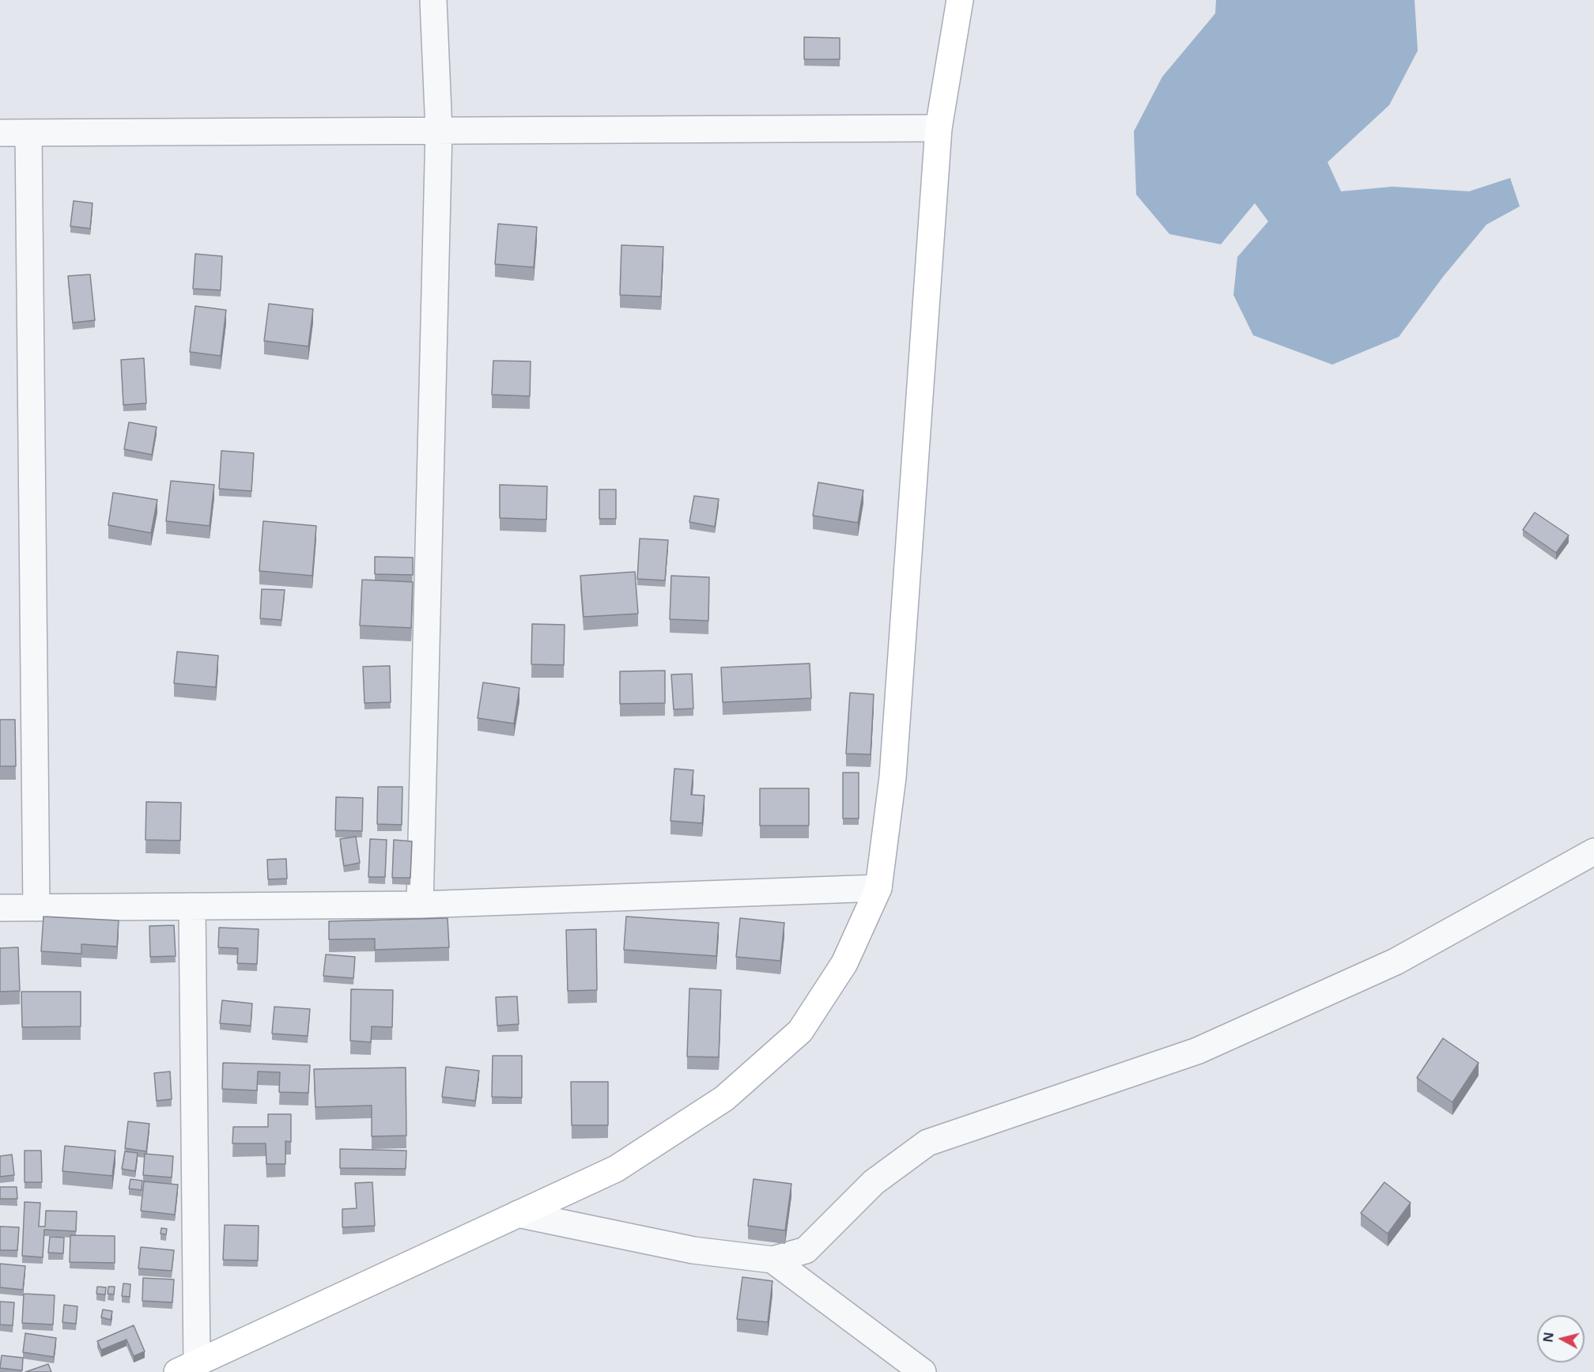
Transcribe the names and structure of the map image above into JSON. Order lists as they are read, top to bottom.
{
  "north": "left"
}
